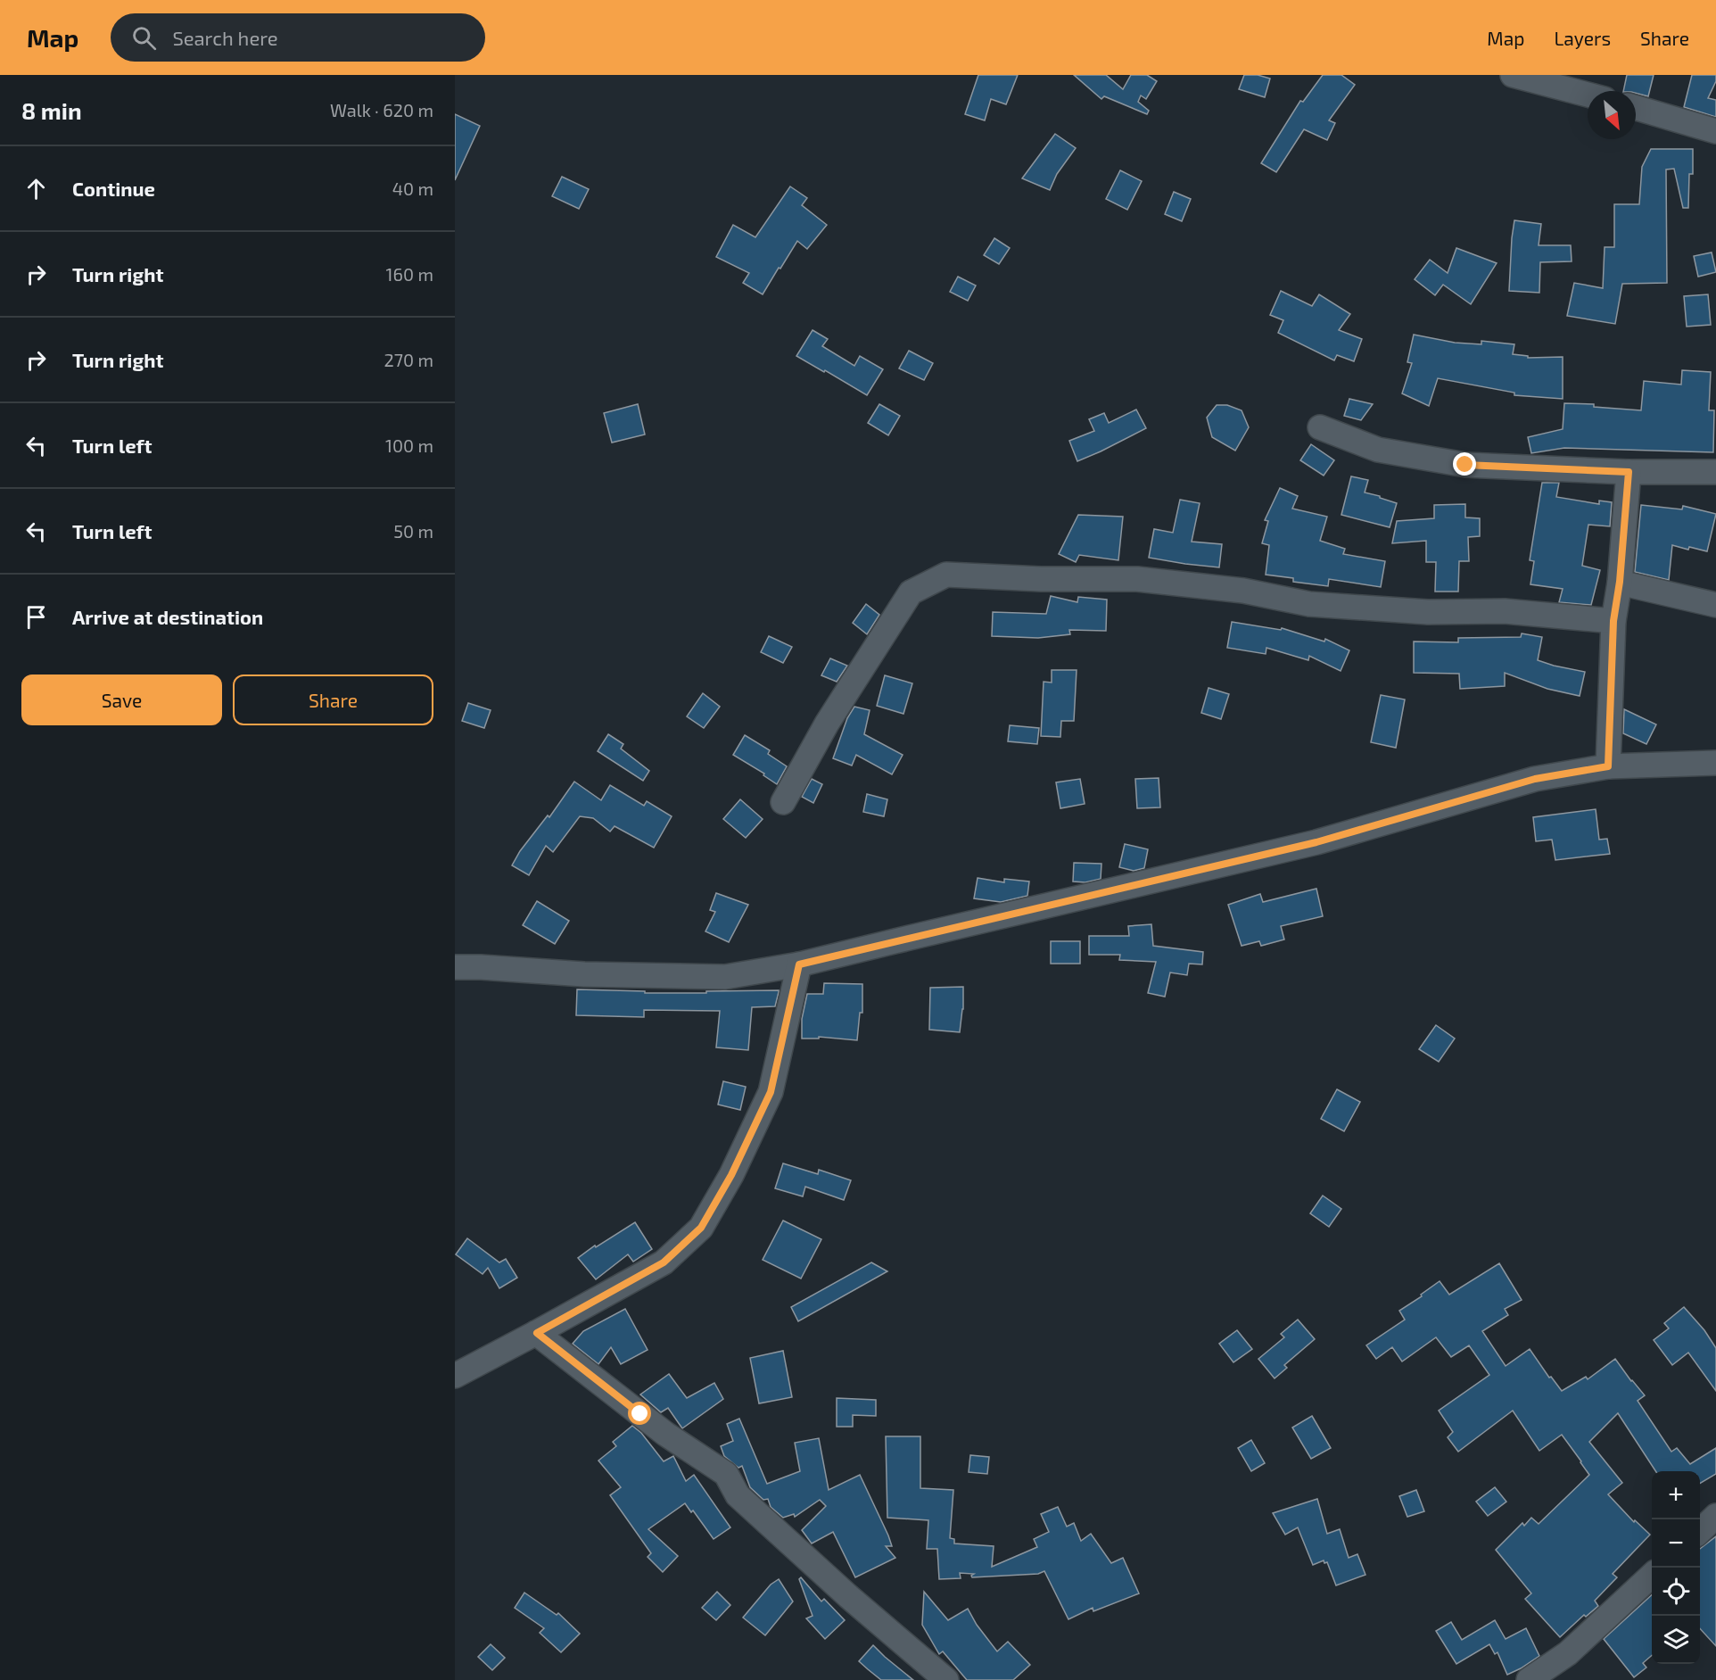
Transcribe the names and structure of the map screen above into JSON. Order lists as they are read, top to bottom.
{
  "north": "bottom right",
  "page": {
    "header": "Map",
    "search": "Search here",
    "nav": ["Map", "Layers", "Share"],
    "heading": ["8 min", "Walk · 620 m"],
    "list": [
      ["Continue", "40 m"],
      ["Turn right", "160 m"],
      ["Turn right", "270 m"],
      ["Turn left", "100 m"],
      ["Turn left", "50 m"],
      "Arrive at destination"
    ],
    "buttons": ["Save", "Share"],
    "map_buttons": ["+", "−"]
  }
}
